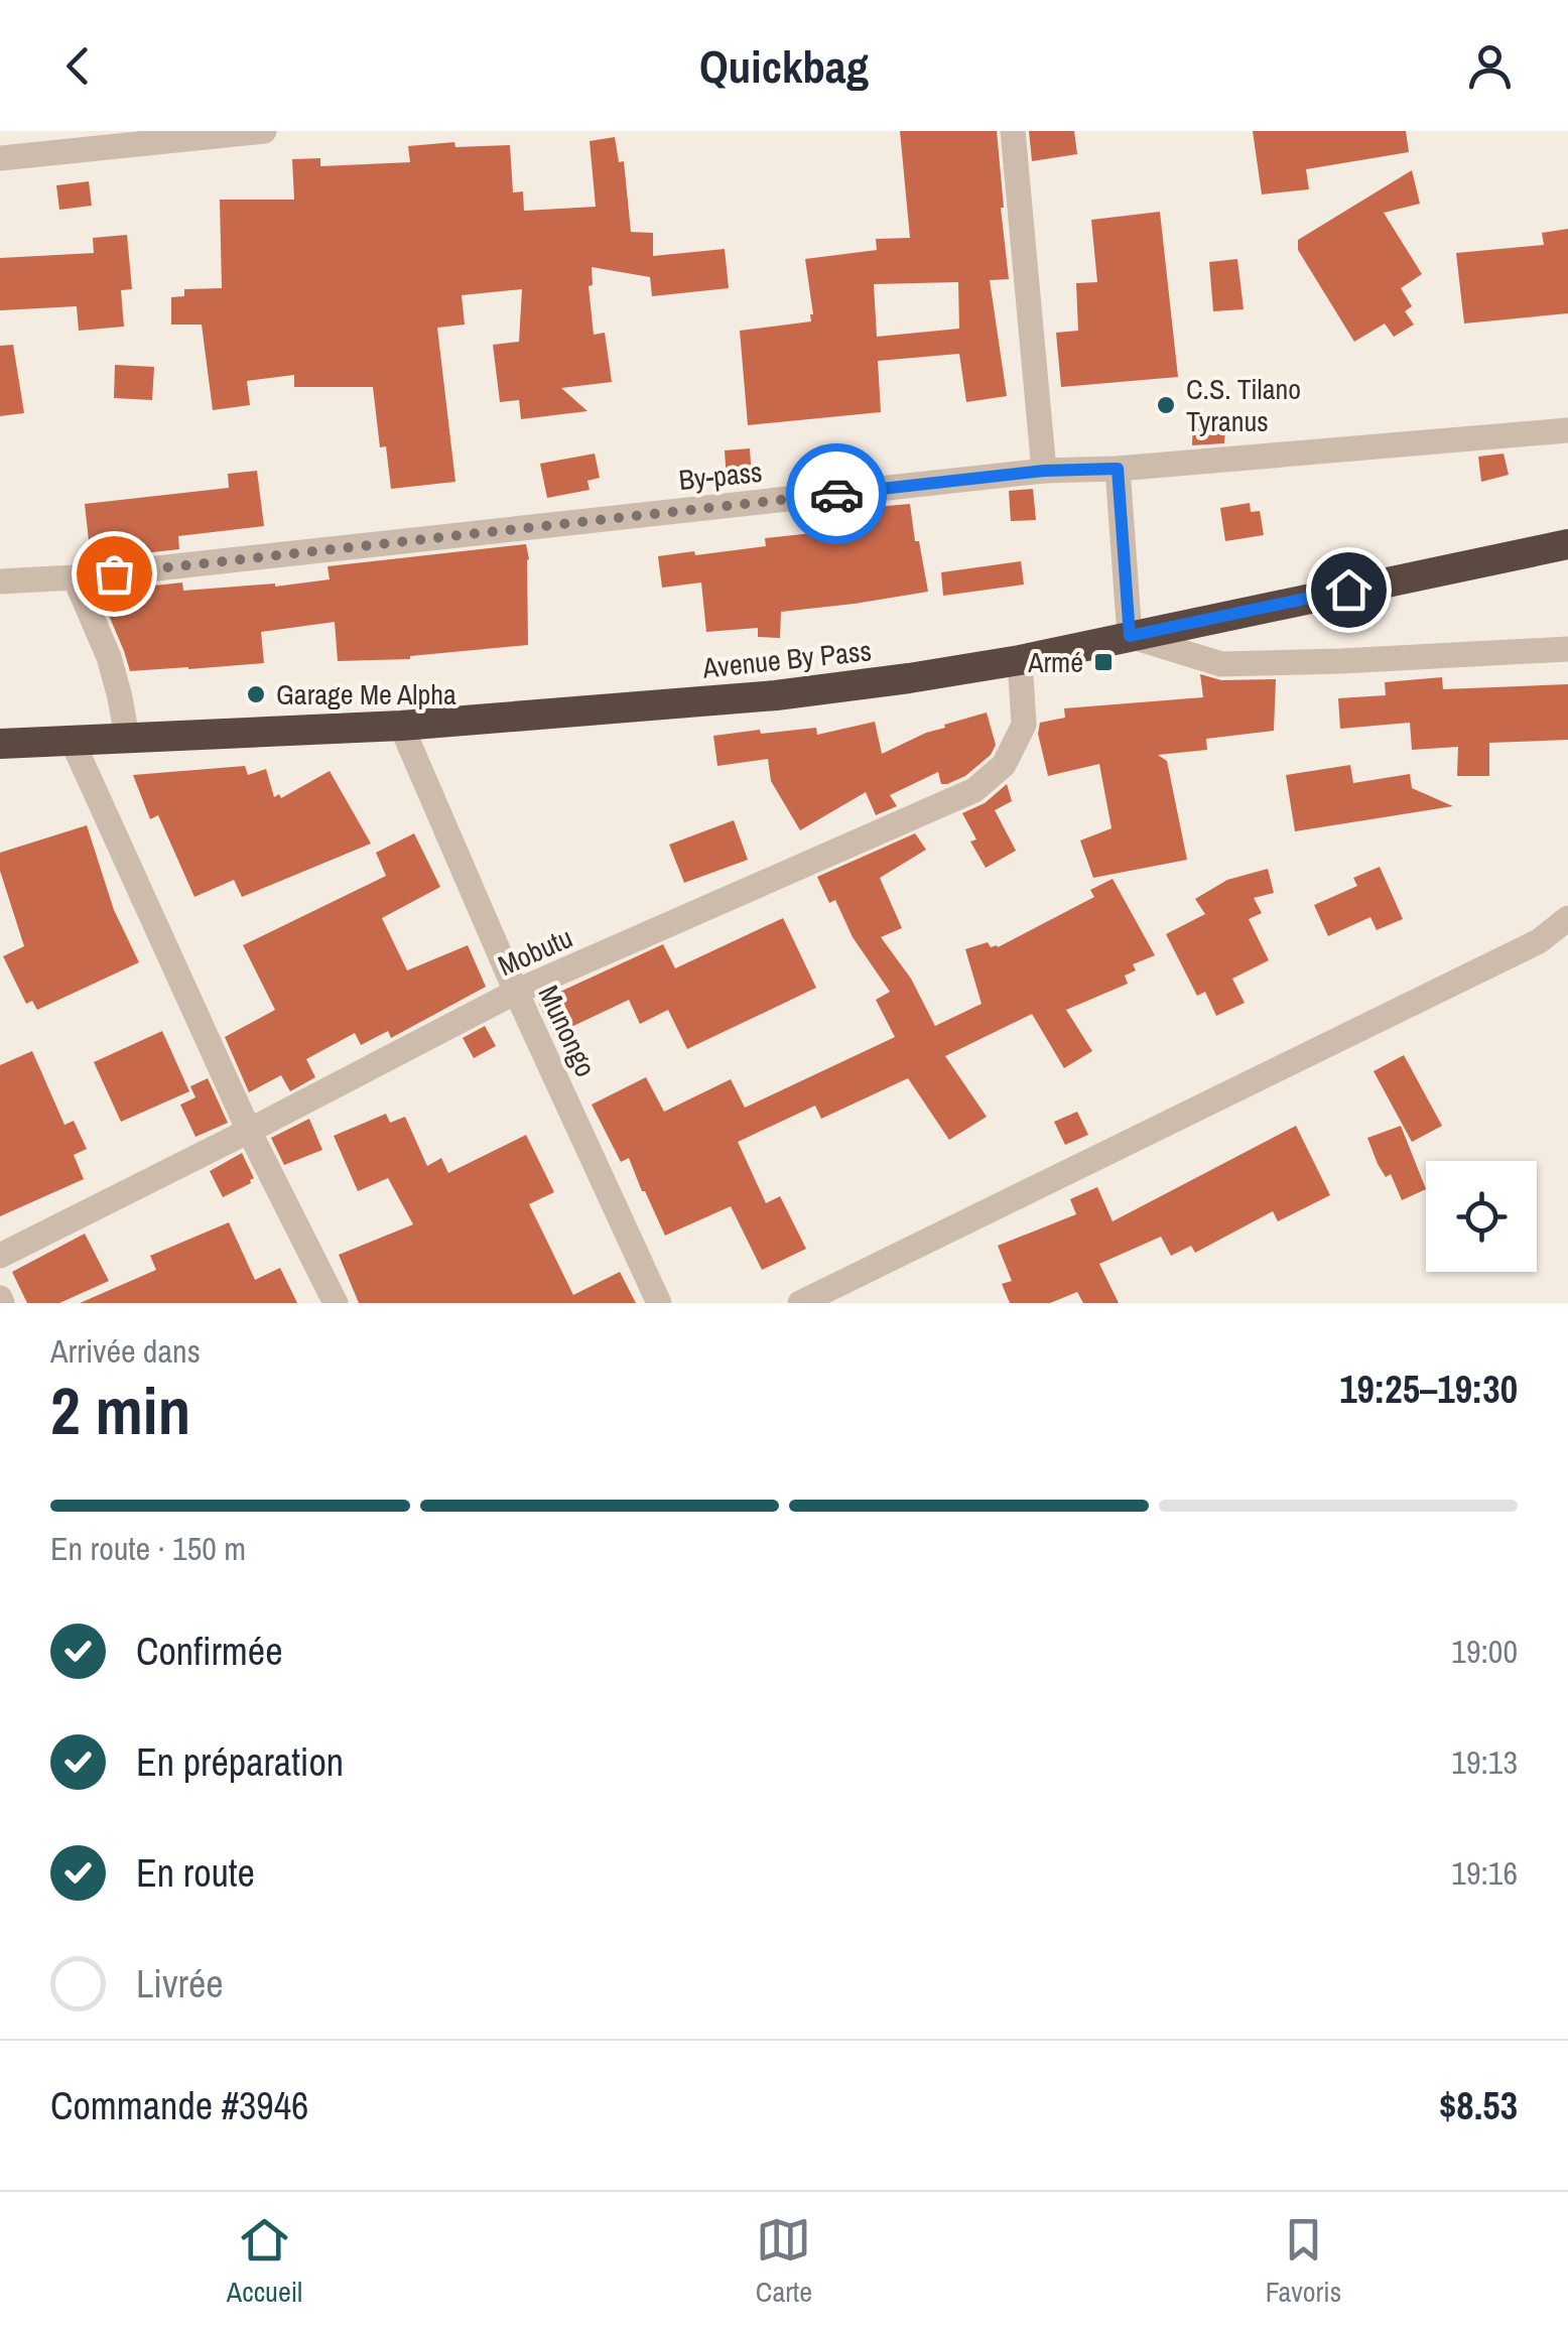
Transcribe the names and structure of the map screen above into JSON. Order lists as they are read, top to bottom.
{
  "streets": {
    "highway": ["Avenue By Pass"],
    "street": ["By-pass", "Mobutu", "Munongo"]
  },
  "crossings": [
    ["Avenue By Pass", "Mobutu"],
    ["Avenue By Pass", "Munongo"],
    ["Mobutu", "Munongo"]
  ],
  "places": {
    "other": ["C.S. Tilano Tyranus", "Garage Me Alpha"],
    "transit": ["Armé"]
  },
  "page": {
    "header": "Quickbag",
    "heading": ["2 min", "Arrivée dans", "19:25–19:30"],
    "panel": ["Commande #3946", "$8.53"],
    "bar": "En route · 150 m",
    "list": [
      ["Confirmée", "19:00"],
      ["En préparation", "19:13"],
      ["En route", "19:16"],
      "Livrée"
    ],
    "tabs": ["Accueil", "Carte", "Favoris"]
  }
}
